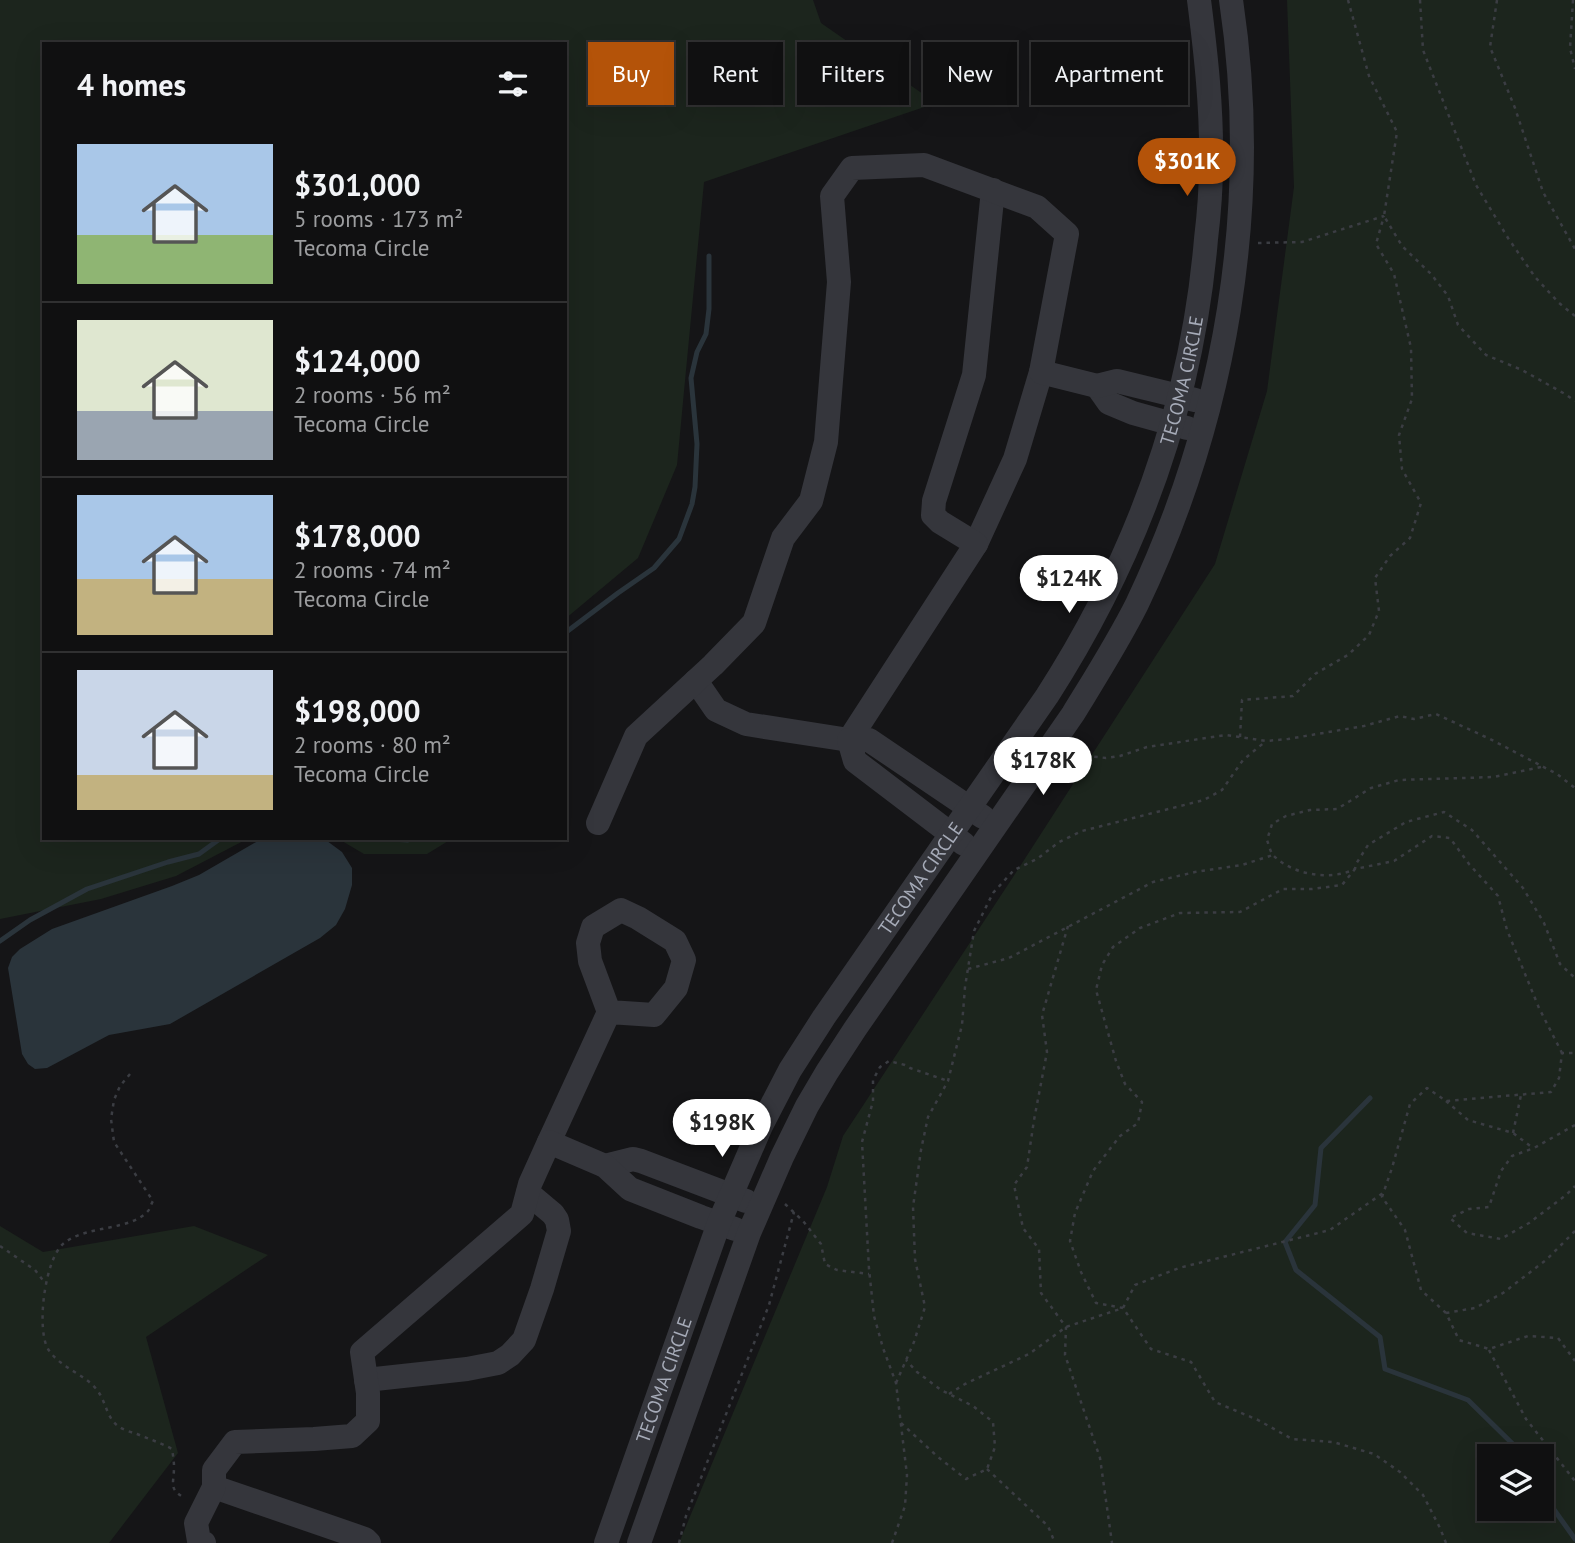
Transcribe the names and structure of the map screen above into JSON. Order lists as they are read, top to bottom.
{
  "streets": {
    "street": ["TECOMA CIRCLE"]
  },
  "page": {
    "chip": [
      "Buy",
      "Rent",
      "Filters",
      "New",
      "Apartment"
    ],
    "heading": "4 homes",
    "list": [
      {
        "name": "$301,000",
        "note": "5 rooms · 173 m² · Tecoma Circle"
      },
      {
        "name": "$124,000",
        "note": "2 rooms · 56 m² · Tecoma Circle"
      },
      {
        "name": "$178,000",
        "note": "2 rooms · 74 m² · Tecoma Circle"
      },
      {
        "name": "$198,000",
        "note": "2 rooms · 80 m² · Tecoma Circle"
      }
    ],
    "price": [
      "$301K",
      "$124K",
      "$178K",
      "$198K"
    ]
  }
}
